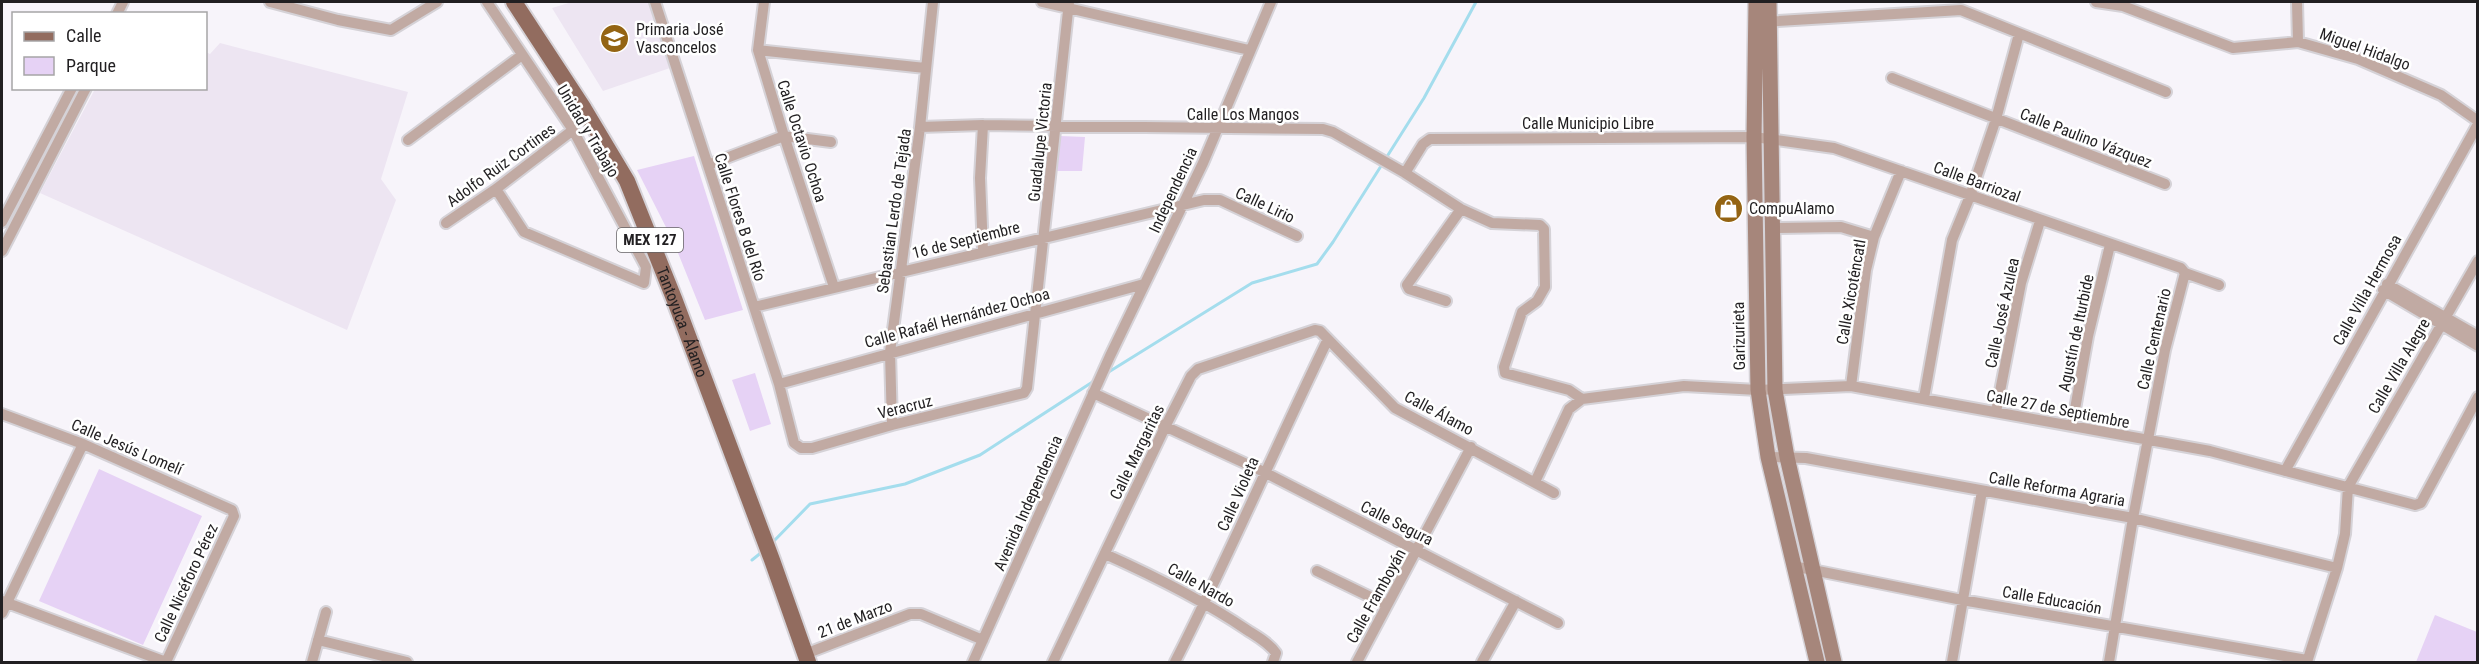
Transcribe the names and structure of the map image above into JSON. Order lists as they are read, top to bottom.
{
  "streets": {
    "main road": ["MEX 127", "Tantoyuca - Álamo", "Garizurieta"],
    "street": [
      "Miguel Hidalgo",
      "Calle Los Mangos",
      "Calle Municipio Libre",
      "Unidad y Trabajo",
      "Calle Paulino Vázquez",
      "Calle Octavio Ochoa",
      "Guadalupe Victoria",
      "Adolfo Ruiz Cortines",
      "Calle Barriozal",
      "Independencia",
      "Calle Lirio",
      "Sebastian Lerdo de Tejada",
      "Calle Flores B del Río",
      "16 de Septiembre",
      "Calle Villa Hermosa",
      "Calle Xicoténcatl",
      "Calle José Azulea",
      "Calle Rafaél Hernández Ochoa",
      "Agustín de Iturbide",
      "Calle Centenario",
      "Calle Villa Alegre",
      "Veracruz",
      "Calle 27 de Septiembre",
      "Calle Álamo",
      "Calle Jesús Lomelí",
      "Calle Margaritas",
      "Calle Reforma Agraria",
      "Calle Violeta",
      "Avenida Independencia",
      "Calle Segura",
      "Calle Nicéforo Pérez",
      "Calle Nardo",
      "Calle Framboyán",
      "Calle Educación",
      "21 de Marzo"
    ]
  },
  "crossings": [
    ["Miguel Hidalgo", "Calle Villa Hermosa"],
    ["Calle Los Mangos", "Calle Municipio Libre"],
    ["Calle Los Mangos", "Guadalupe Victoria"],
    ["Calle Los Mangos", "Independencia"],
    ["Calle Los Mangos", "Sebastian Lerdo de Tejada"],
    ["Calle Los Mangos", "Calle 27 de Septiembre"],
    ["Calle Municipio Libre", "Calle Barriozal"],
    ["Calle Municipio Libre", "Garizurieta"],
    ["Unidad y Trabajo", "Adolfo Ruiz Cortines"],
    ["Calle Octavio Ochoa", "16 de Septiembre"],
    ["Guadalupe Victoria", "16 de Septiembre"],
    ["Guadalupe Victoria", "Calle Rafaél Hernández Ochoa"],
    ["Guadalupe Victoria", "Veracruz"],
    ["Calle Barriozal", "Calle Xicoténcatl"],
    ["Calle Barriozal", "Calle José Azulea"],
    ["Calle Barriozal", "Agustín de Iturbide"],
    ["Calle Barriozal", "Garizurieta"],
    ["Calle Barriozal", "Calle Centenario"],
    ["Independencia", "Calle Lirio"],
    ["Independencia", "16 de Septiembre"],
    ["Independencia", "Calle Rafaél Hernández Ochoa"],
    ["Independencia", "Avenida Independencia"],
    ["Calle Lirio", "16 de Septiembre"],
    ["Sebastian Lerdo de Tejada", "16 de Septiembre"],
    ["Sebastian Lerdo de Tejada", "Calle Rafaél Hernández Ochoa"],
    ["Sebastian Lerdo de Tejada", "Veracruz"],
    ["Calle Flores B del Río", "16 de Septiembre"],
    ["Calle Flores B del Río", "Calle Rafaél Hernández Ochoa"],
    ["Calle Flores B del Río", "Veracruz"],
    ["Calle Villa Hermosa", "Calle 27 de Septiembre"],
    ["Calle Xicoténcatl", "Calle 27 de Septiembre"],
    ["Calle José Azulea", "Calle 27 de Septiembre"],
    ["Tantoyuca - Álamo", "21 de Marzo"],
    ["Agustín de Iturbide", "Calle 27 de Septiembre"],
    ["Garizurieta", "Calle 27 de Septiembre"],
    ["Garizurieta", "Calle Reforma Agraria"],
    ["Garizurieta", "Calle Educación"],
    ["Calle Centenario", "Calle 27 de Septiembre"],
    ["Calle Centenario", "Calle Reforma Agraria"],
    ["Calle Centenario", "Calle Educación"],
    ["Calle Villa Alegre", "Calle 27 de Septiembre"],
    ["Calle Álamo", "Calle Margaritas"],
    ["Calle Álamo", "Calle Violeta"],
    ["Calle Álamo", "Calle Framboyán"],
    ["Calle Jesús Lomelí", "Calle Nicéforo Pérez"],
    ["Calle Margaritas", "Calle Segura"],
    ["Calle Margaritas", "Calle Nardo"],
    ["Calle Violeta", "Calle Segura"],
    ["Calle Violeta", "Calle Nardo"],
    ["Avenida Independencia", "Calle Segura"],
    ["Avenida Independencia", "21 de Marzo"],
    ["Calle Segura", "Calle Framboyán"]
  ],
  "places": {
    "school or university": ["Primaria José Vasconcelos"],
    "shop": ["CompuAlamo"]
  },
  "legend": ["Calle", "Parque"]
}
